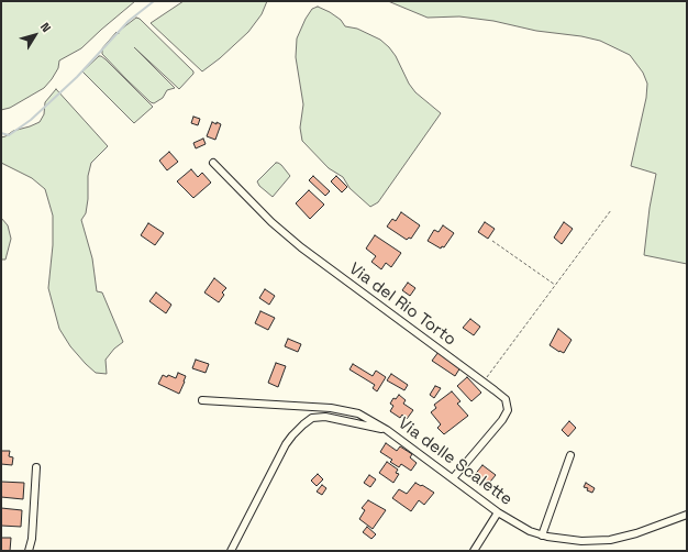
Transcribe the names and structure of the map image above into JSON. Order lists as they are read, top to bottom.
{
  "streets": {
    "street": ["Via del Rio Torto", "Via delle Scalette"]
  },
  "crossings": [
    ["Via del Rio Torto", "Via delle Scalette"]
  ],
  "north": "top right"
}
